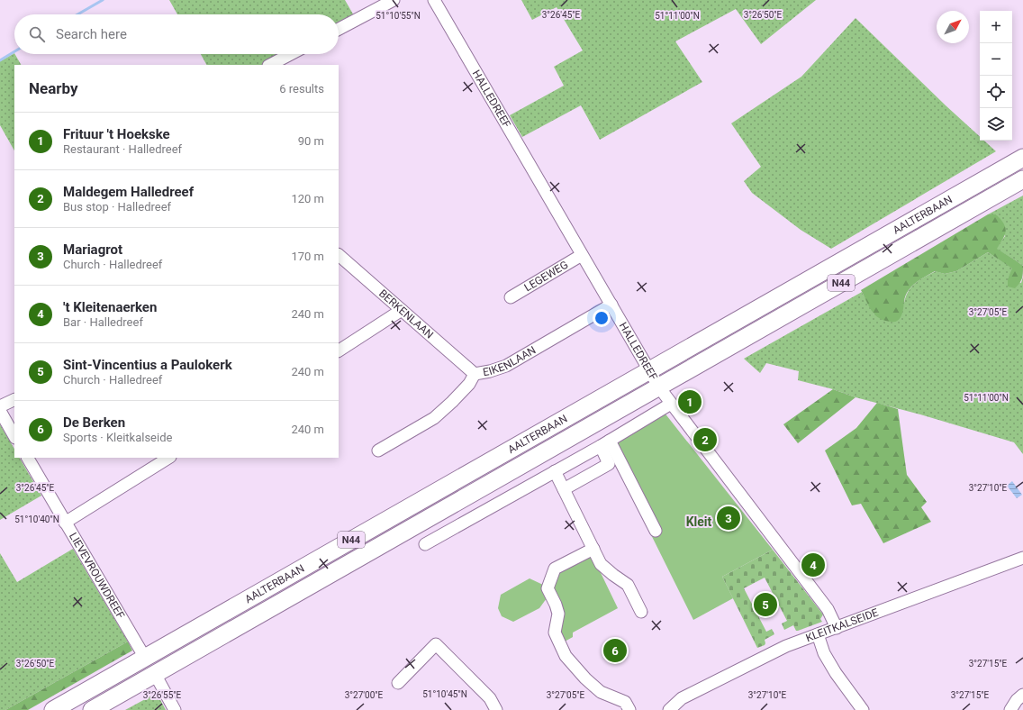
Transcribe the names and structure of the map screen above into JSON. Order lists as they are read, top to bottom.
{
  "streets": {
    "highway": ["AALTERBAAN", "N44"],
    "street": [
      "HALLEDREEF",
      "LEGEWEG",
      "BERKENLAAN",
      "EIKENLAAN",
      "LIEVEVROUWDREEF",
      "KLEITKALSEIDE"
    ]
  },
  "crossings": [
    ["HALLEDREEF", "AALTERBAAN"],
    ["HALLEDREEF", "LEGEWEG"],
    ["HALLEDREEF", "EIKENLAAN"],
    ["HALLEDREEF", "KLEITKALSEIDE"],
    ["AALTERBAAN", "LIEVEVROUWDREEF"],
    ["BERKENLAAN", "EIKENLAAN"]
  ],
  "districts": ["Kleit"],
  "north": "top right",
  "page": {
    "map_buttons": ["+", "−"],
    "search": "Search here",
    "heading": ["Nearby", "6 results"],
    "list": [
      {
        "mark": "1",
        "name": "Frituur 't Hoekske",
        "note": "Restaurant · Halledreef",
        "value": "90 m"
      },
      {
        "mark": "2",
        "name": "Maldegem Halledreef",
        "note": "Bus stop · Halledreef",
        "value": "120 m"
      },
      {
        "mark": "3",
        "name": "Mariagrot",
        "note": "Church · Halledreef",
        "value": "170 m"
      },
      {
        "mark": "4",
        "name": "'t Kleitenaerken",
        "note": "Bar · Halledreef",
        "value": "240 m"
      },
      {
        "mark": "5",
        "name": "Sint-Vincentius a Paulokerk",
        "note": "Church · Halledreef",
        "value": "240 m"
      },
      {
        "mark": "6",
        "name": "De Berken",
        "note": "Sports · Kleitkalseide",
        "value": "240 m"
      }
    ],
    "pins": [
      "1",
      "2",
      "3",
      "4",
      "5",
      "6"
    ]
  },
  "coordinates": [
    "3°26'45\"E",
    "3°26'50\"E",
    "51°10'55\"N",
    "51°11'00\"N",
    "3°27'05\"E",
    "3°27'10\"E",
    "51°10'40\"N",
    "3°27'15\"E",
    "51°10'45\"N",
    "3°26'55\"E",
    "3°27'00\"E"
  ]
}
